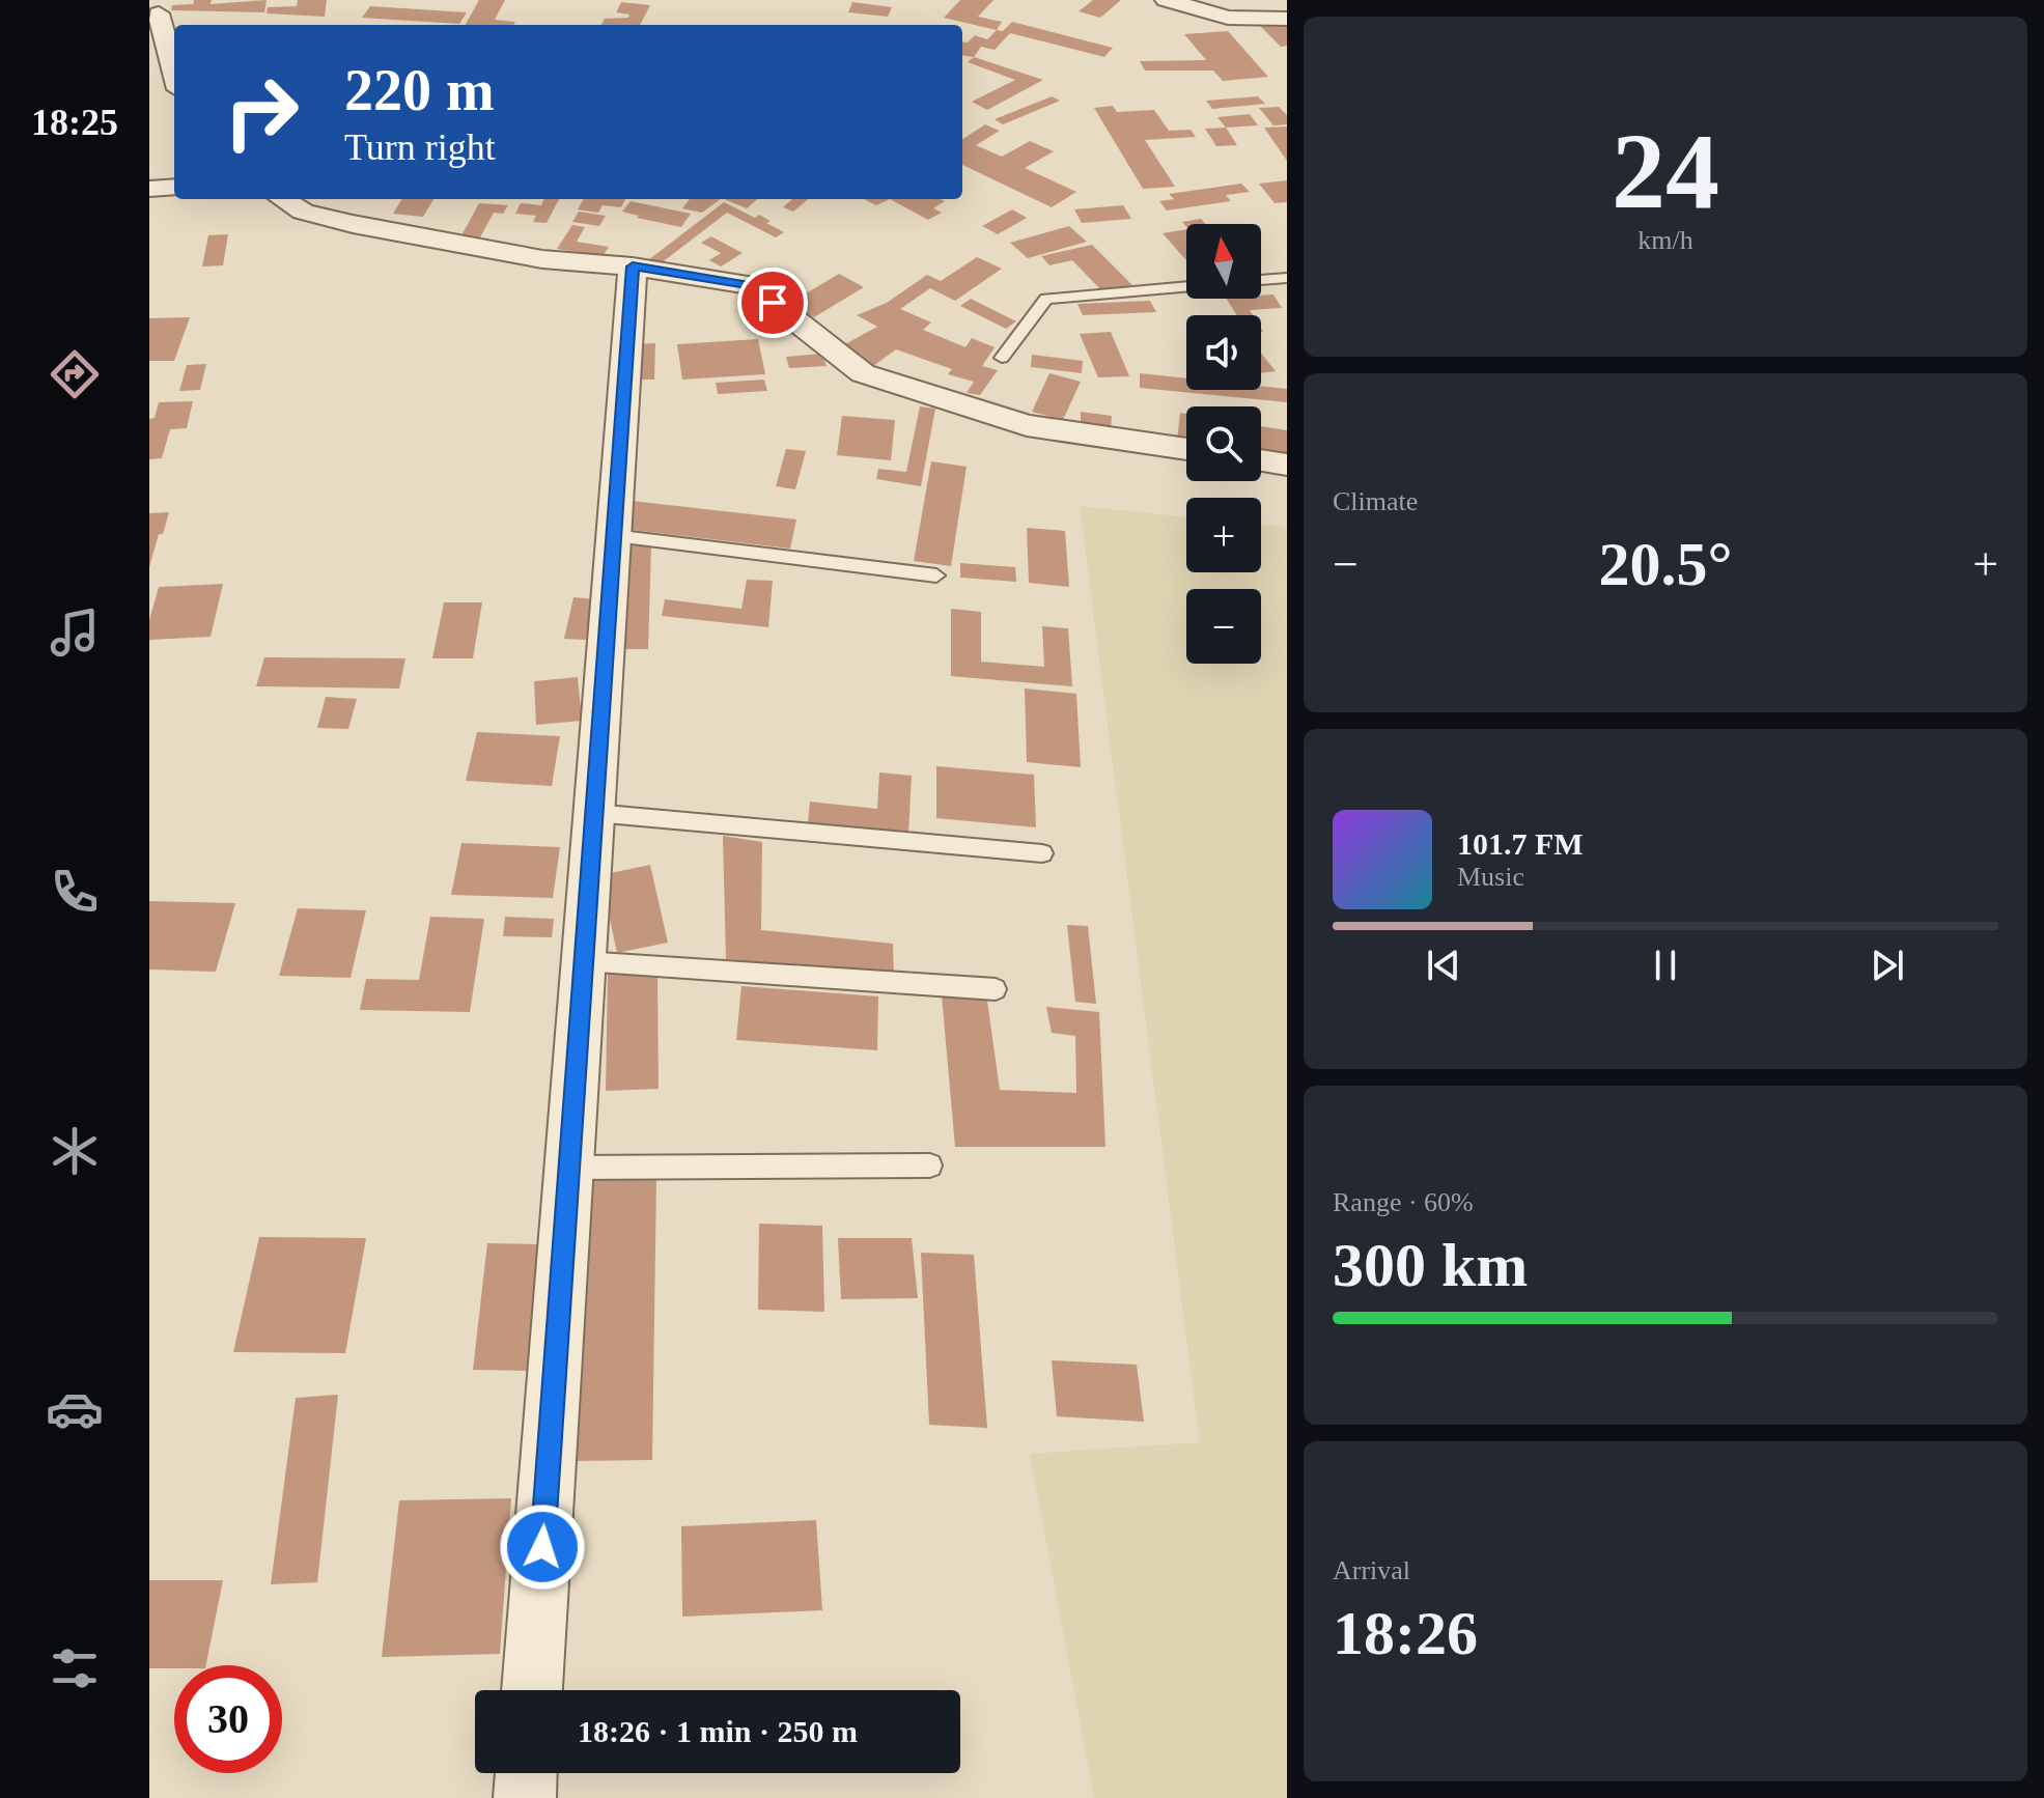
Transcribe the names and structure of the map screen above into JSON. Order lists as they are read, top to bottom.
{
  "north": "top",
  "page": {
    "tabs": "18:25",
    "tile": [
      ["24", "km/h"],
      "Climate",
      ["Range · 60%", "300 km"],
      ["Arrival", "18:26"]
    ],
    "turn": ["220 m", "Turn right"],
    "map_buttons": ["+", "−"],
    "heat": ["−", "20.5°", "+"],
    "song": ["101.7 FM", "Music"],
    "limit": "30",
    "trip": "18:26 · 1 min · 250 m"
  }
}
